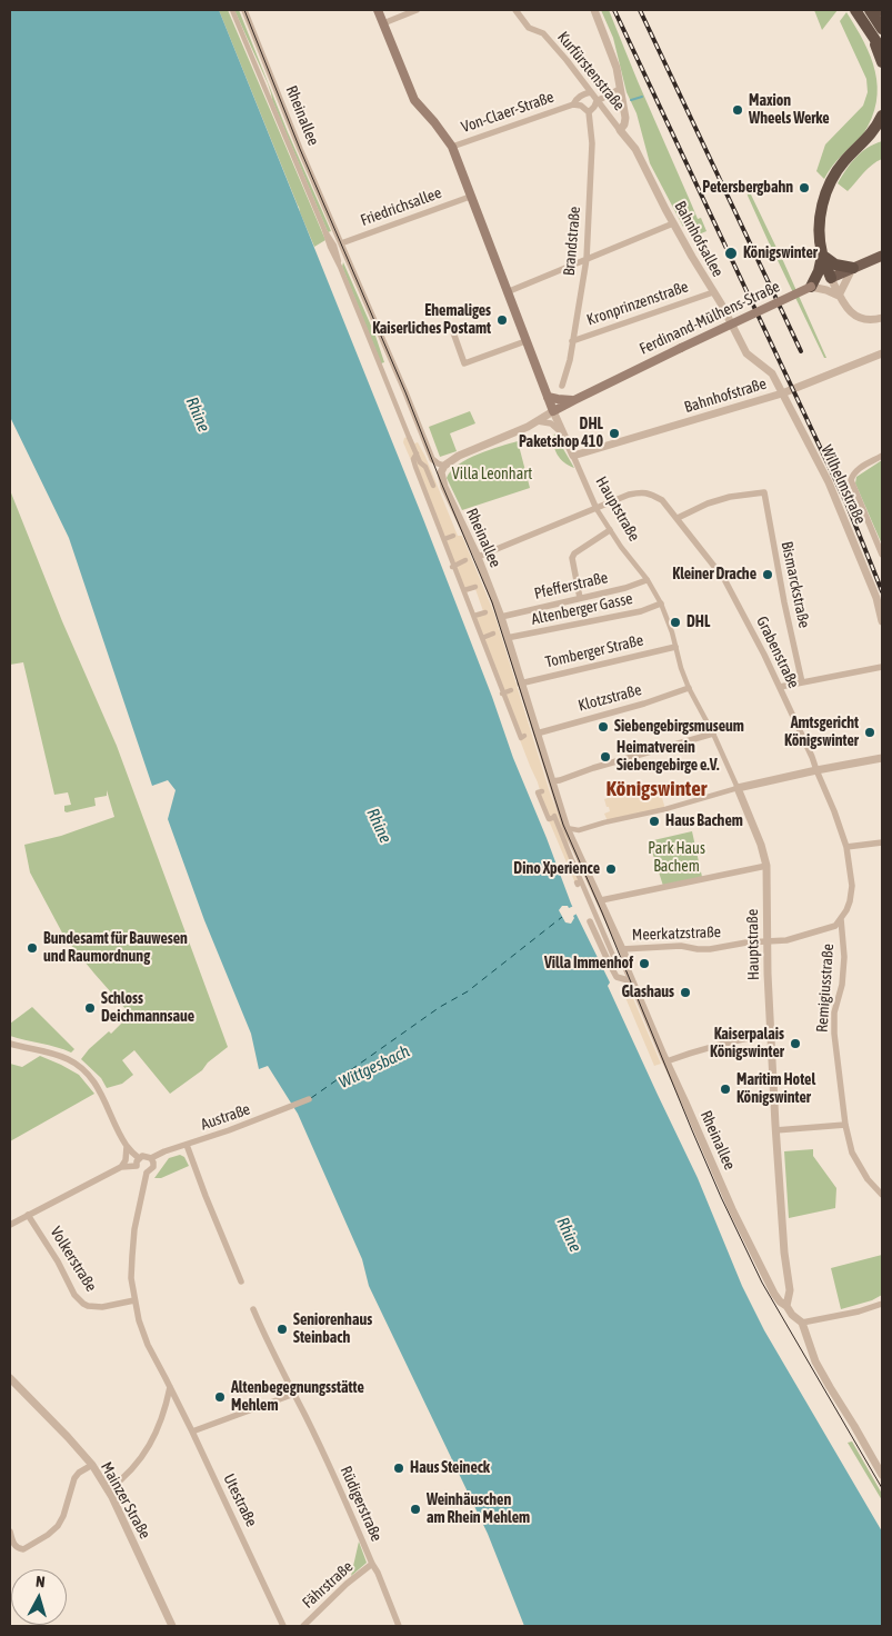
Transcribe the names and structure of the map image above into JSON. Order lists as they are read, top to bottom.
{
  "streets": {
    "main road": ["Ferdinand-Mülhens-Straße", "Hauptstraße"],
    "street": [
      "Kurfürstenstraße",
      "Von-Claer-Straße",
      "Rheinallee",
      "Friedrichsallee",
      "Bahnhofsallee",
      "Brandstraße",
      "Kronprinzenstraße",
      "Bahnhofstraße",
      "Wilhelmstraße",
      "Bismarckstraße",
      "Pfefferstraße",
      "Altenberger Gasse",
      "Tomberger Straße",
      "Grabenstraße",
      "Klotzstraße",
      "Meerkatzstraße",
      "Remigiusstraße",
      "Austraße",
      "Volkerstraße",
      "Mainzer Straße",
      "Utestraße",
      "Rüdigerstraße",
      "Fährstraße"
    ]
  },
  "crossings": [
    ["Kurfürstenstraße", "Von-Claer-Straße"],
    ["Kurfürstenstraße", "Bahnhofsallee"],
    ["Von-Claer-Straße", "Brandstraße"],
    ["Von-Claer-Straße", "Hauptstraße"],
    ["Rheinallee", "Friedrichsallee"],
    ["Rheinallee", "Hauptstraße"],
    ["Rheinallee", "Pfefferstraße"],
    ["Rheinallee", "Altenberger Gasse"],
    ["Rheinallee", "Tomberger Straße"],
    ["Rheinallee", "Klotzstraße"],
    ["Rheinallee", "Meerkatzstraße"],
    ["Friedrichsallee", "Hauptstraße"],
    ["Bahnhofsallee", "Kronprinzenstraße"],
    ["Bahnhofsallee", "Bahnhofstraße"],
    ["Bahnhofsallee", "Wilhelmstraße"],
    ["Brandstraße", "Kronprinzenstraße"],
    ["Ferdinand-Mülhens-Straße", "Hauptstraße"],
    ["Bahnhofstraße", "Wilhelmstraße"],
    ["Bahnhofstraße", "Hauptstraße"],
    ["Hauptstraße", "Pfefferstraße"],
    ["Hauptstraße", "Altenberger Gasse"],
    ["Hauptstraße", "Tomberger Straße"],
    ["Hauptstraße", "Grabenstraße"],
    ["Hauptstraße", "Klotzstraße"],
    ["Hauptstraße", "Meerkatzstraße"],
    ["Bismarckstraße", "Grabenstraße"],
    ["Grabenstraße", "Remigiusstraße"],
    ["Austraße", "Volkerstraße"],
    ["Austraße", "Utestraße"],
    ["Volkerstraße", "Utestraße"],
    ["Rüdigerstraße", "Fährstraße"]
  ],
  "districts": ["Königswinter"],
  "water": ["Rhine", "Wittgesbach"],
  "parks": ["Villa Leonhart", "Park Haus Bachem"],
  "places": [
    "Maxion Wheels Werke",
    "Petersbergbahn",
    "Königswinter",
    "Ehemaliges Kaiserliches Postamt",
    "DHL Paketshop 410",
    "Kleiner Drache",
    "DHL",
    "Siebengebirgsmuseum",
    "Amtsgericht Königswinter",
    "Heimatverein Siebengebirge e.V.",
    "Haus Bachem",
    "Dino Xperience",
    "Bundesamt für Bauwesen und Raumordnung",
    "Villa Immenhof",
    "Glashaus",
    "Schloss Deichmannsaue",
    "Kaiserpalais Königswinter",
    "Maritim Hotel Königswinter",
    "Seniorenhaus Steinbach",
    "Altenbegegnungsstätte Mehlem",
    "Haus Steineck",
    "Weinhäuschen am Rhein Mehlem"
  ],
  "north": "top"
}
